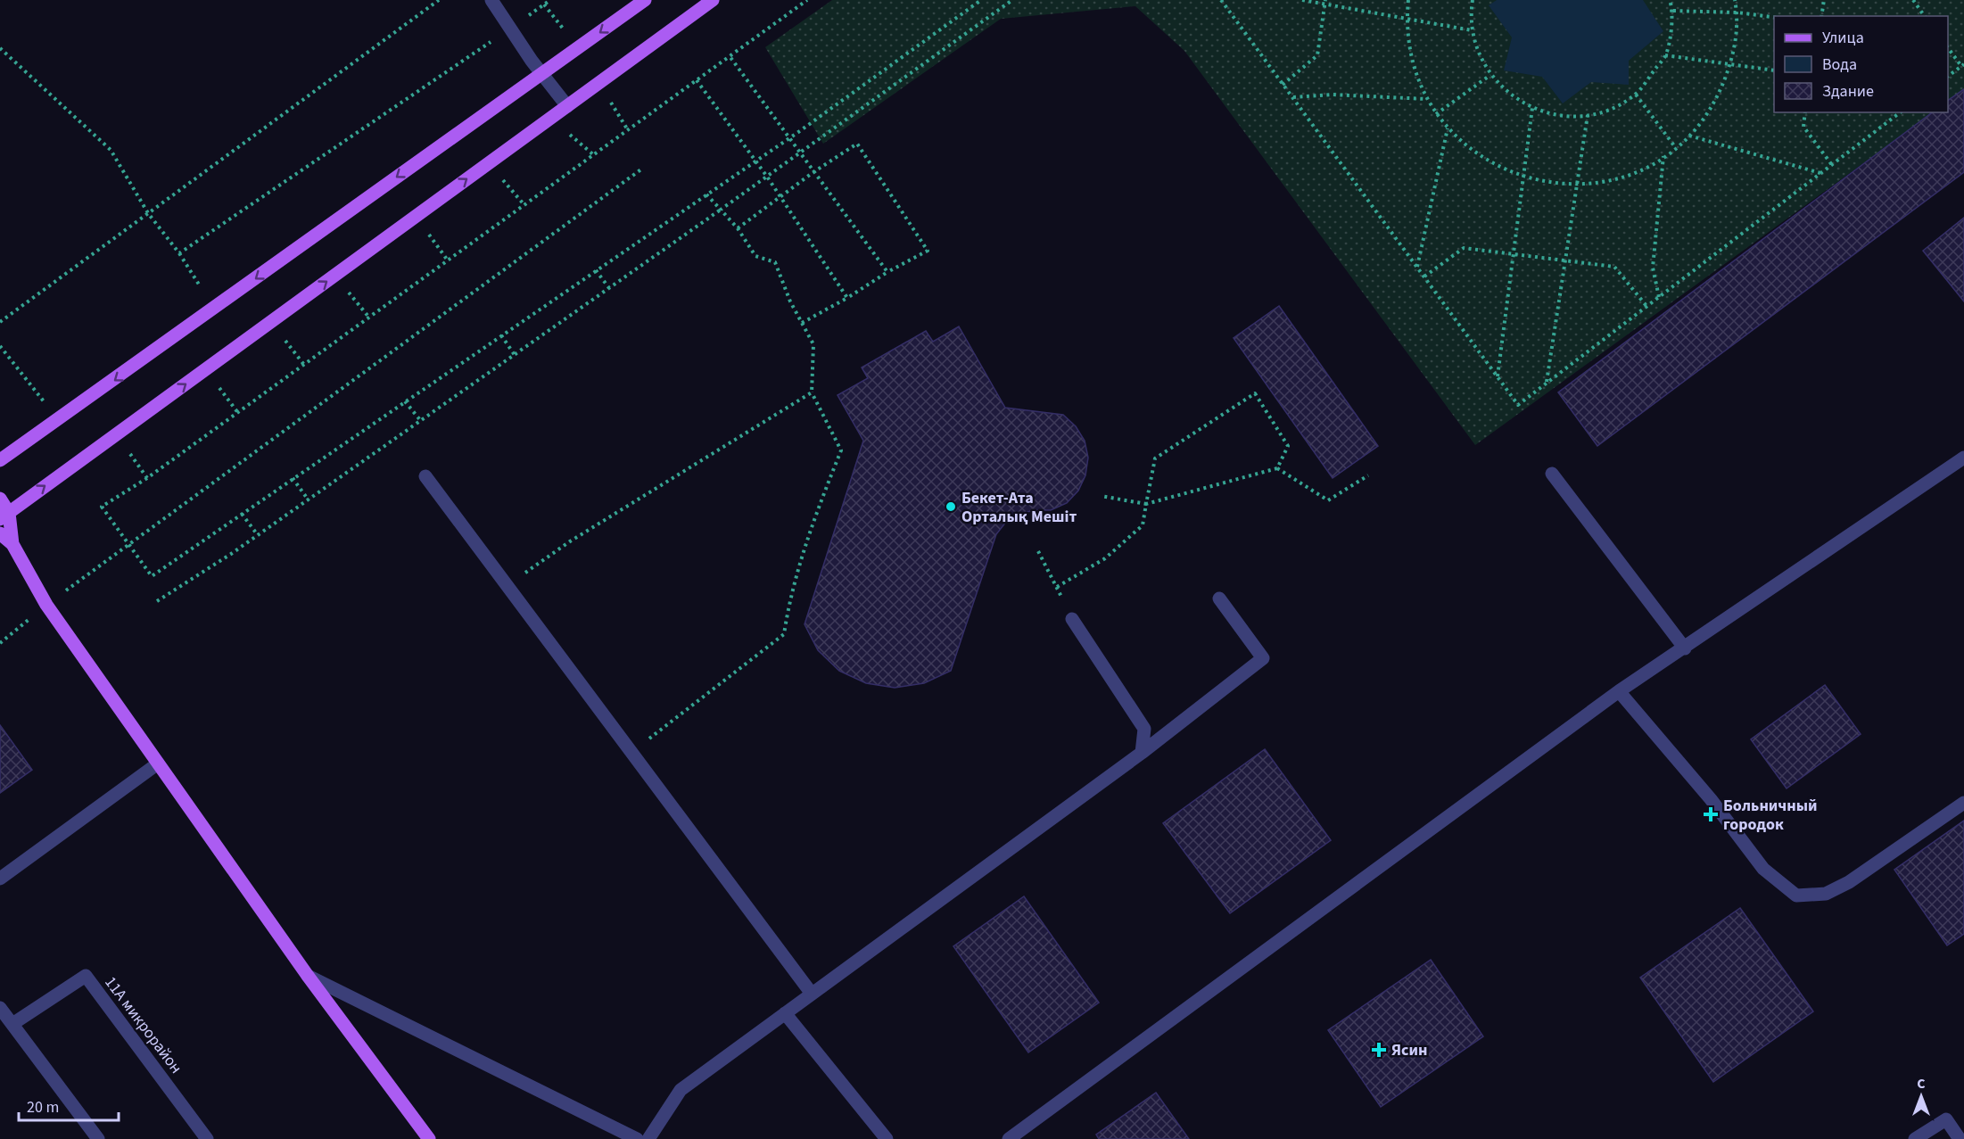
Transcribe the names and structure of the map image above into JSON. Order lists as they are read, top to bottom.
{
  "streets": {
    "street": ["11А микрорайон"]
  },
  "places": {
    "other": ["Бекет-Ата Орталық Мешіт"],
    "health": ["Больничный городок", "Ясин"]
  },
  "legend": ["Улица", "Вода", "Здание"],
  "scale_bar": "20 m",
  "north": "top"
}
